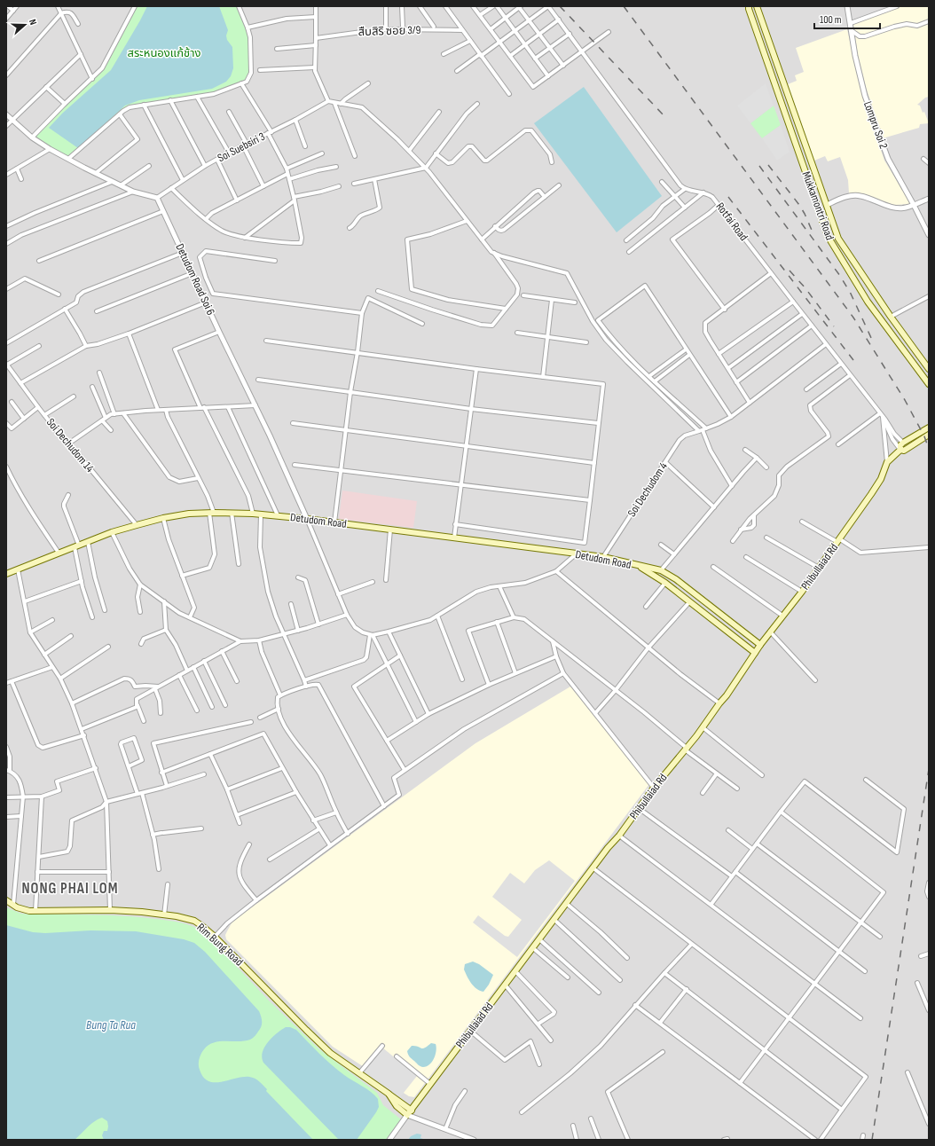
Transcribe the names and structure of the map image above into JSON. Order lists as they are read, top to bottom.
{
  "streets": {
    "main road": [
      "Mukkamontri Road",
      "Detudom Road",
      "Phibullaiad Rd",
      "Rim Bung Road"
    ],
    "street": [
      "สืบสิริ ซอย 3/9",
      "Lompru Soi 2",
      "Soi Suebsiri 3",
      "Rotfai Road",
      "Detudom Road Soi 6",
      "Soi Dechudom 14",
      "Soi Dechudom 4"
    ]
  },
  "crossings": [
    ["Soi Suebsiri 3", "Detudom Road Soi 6"],
    ["Rotfai Road", "Soi Dechudom 4"],
    ["Rotfai Road", "Phibullaiad Rd"],
    ["Detudom Road Soi 6", "Detudom Road"],
    ["Soi Dechudom 14", "Detudom Road"],
    ["Soi Dechudom 4", "Detudom Road"],
    ["Detudom Road", "Phibullaiad Rd"],
    ["Phibullaiad Rd", "Rim Bung Road"]
  ],
  "districts": ["NONG PHAI LOM"],
  "water": ["Bung Ta Rua"],
  "parks": ["สระหนองแก้ช้าง"],
  "scale_bar": "100 m",
  "north": "right"
}
